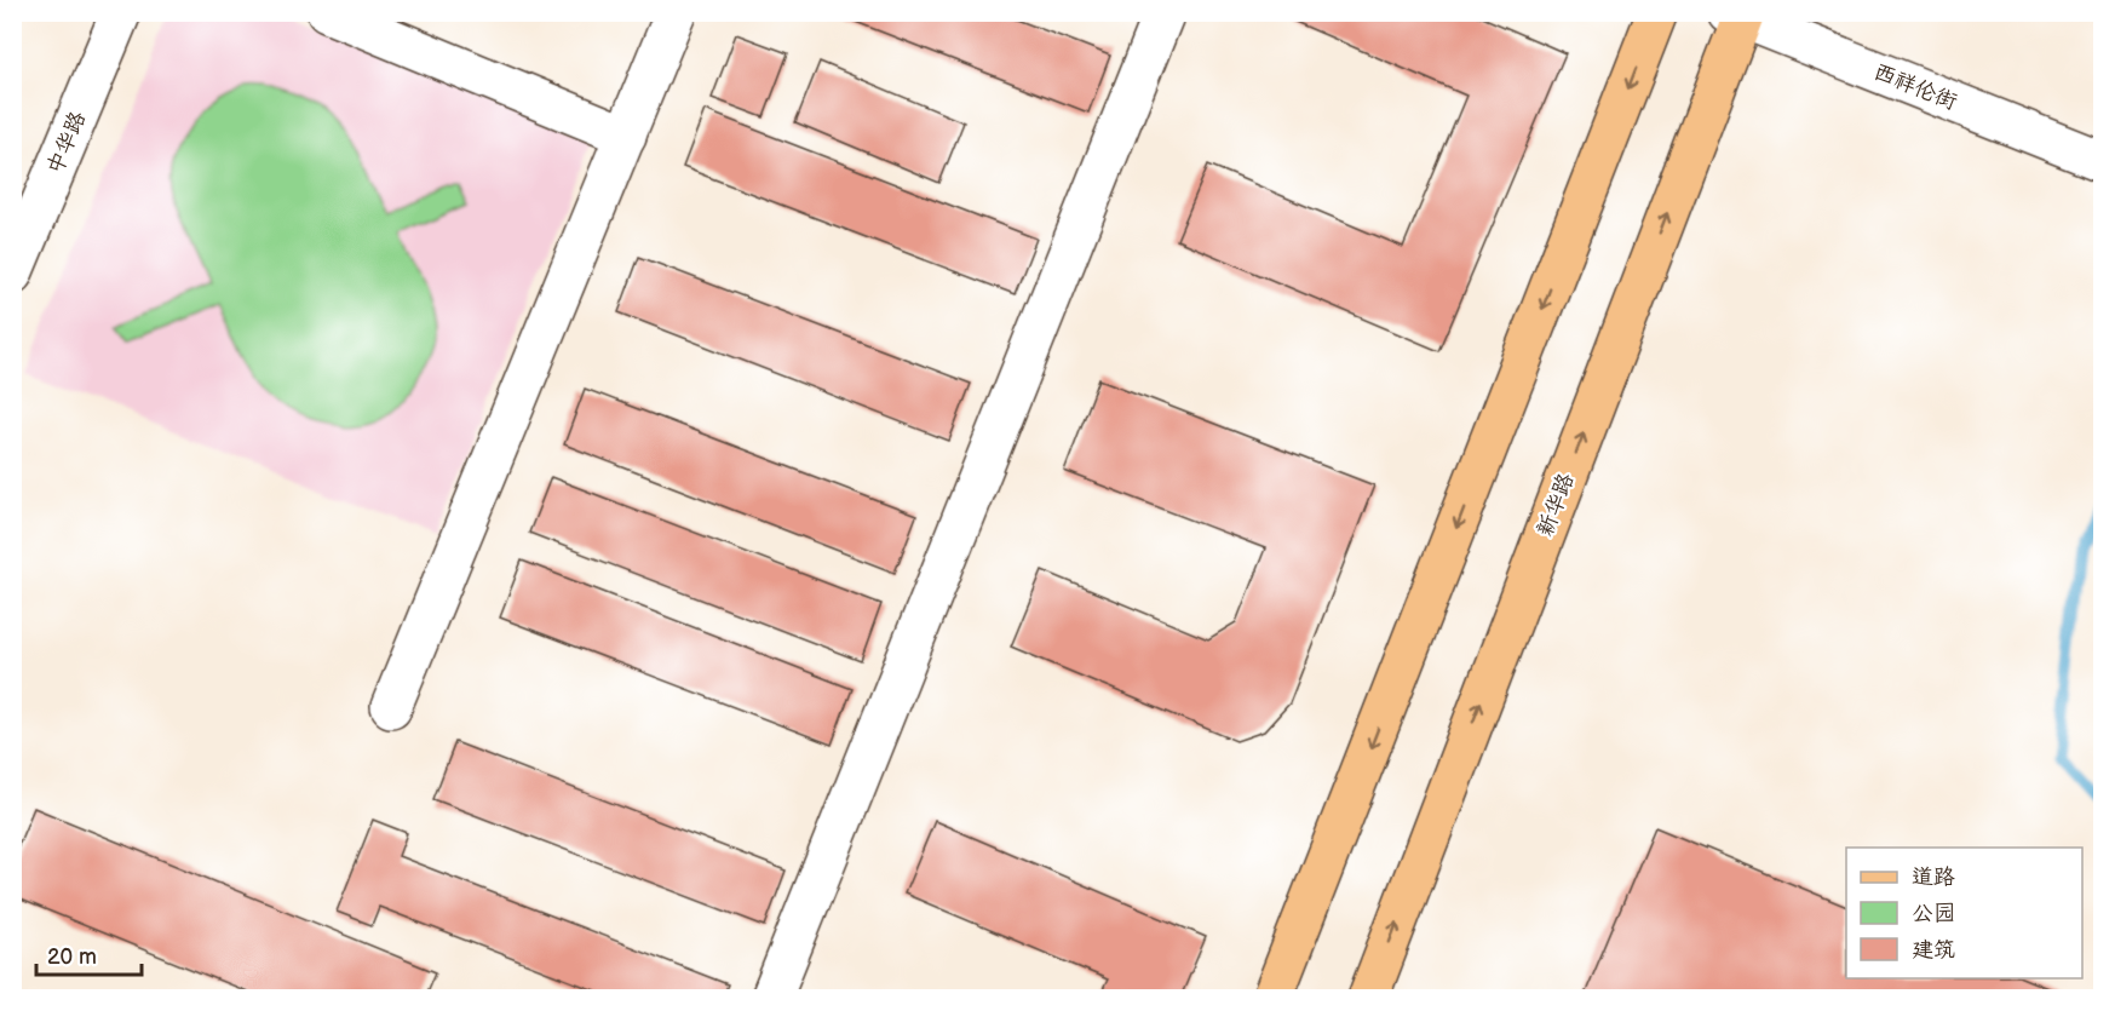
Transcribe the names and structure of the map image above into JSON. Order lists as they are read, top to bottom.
{
  "streets": {
    "main road": ["新华路"],
    "street": ["西祥伦街", "中华路"]
  },
  "crossings": [
    ["西祥伦街", "新华路"]
  ],
  "legend": ["道路", "公园", "建筑"],
  "scale_bar": "20 m"
}
